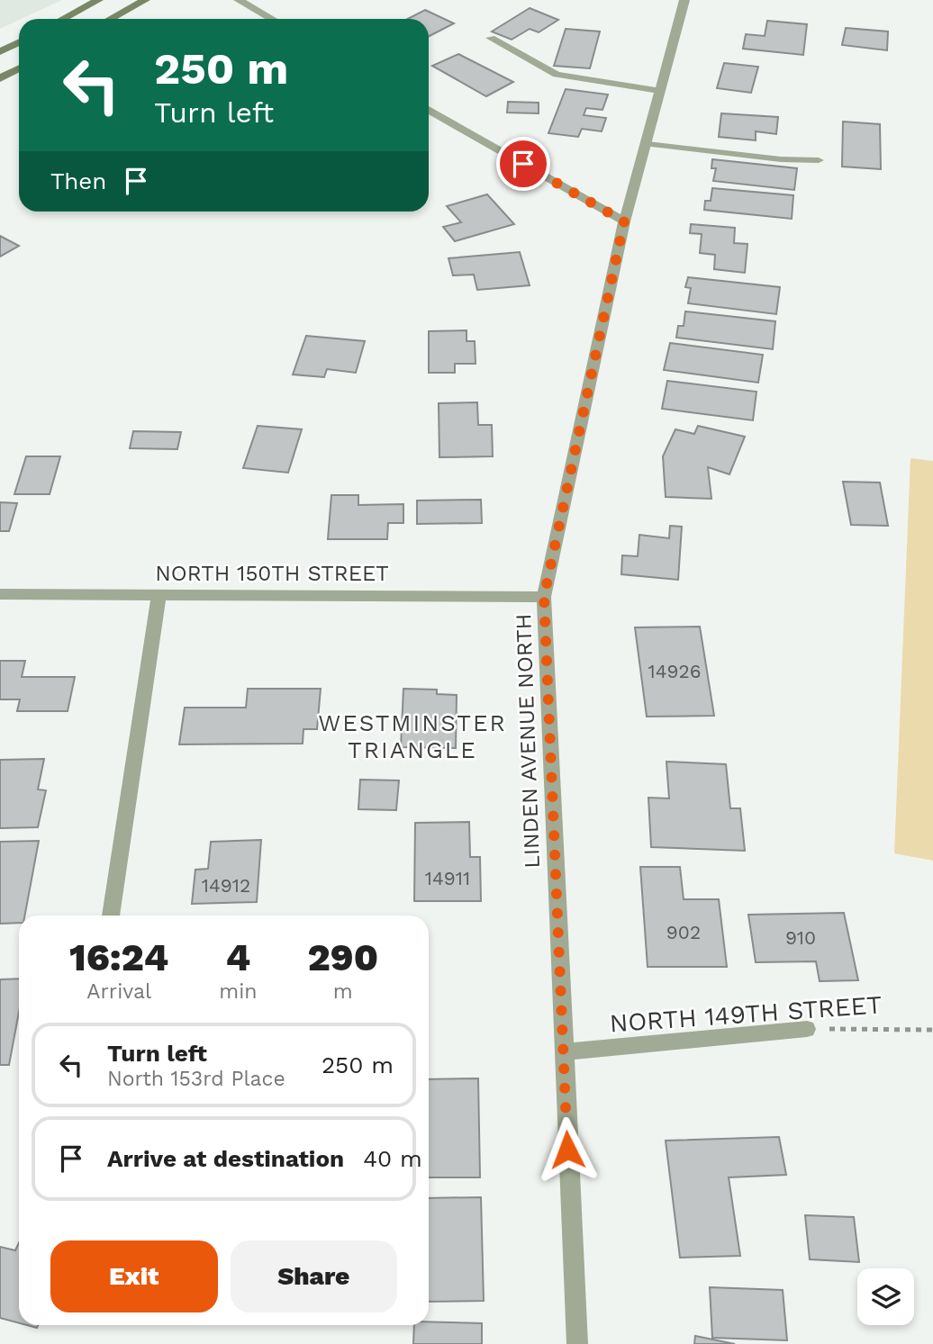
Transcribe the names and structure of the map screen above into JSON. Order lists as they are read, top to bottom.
{
  "streets": {
    "street": ["NORTH 150TH STREET", "LINDEN AVENUE NORTH", "NORTH 149TH STREET"]
  },
  "crossings": [
    ["NORTH 150TH STREET", "LINDEN AVENUE NORTH"],
    ["LINDEN AVENUE NORTH", "NORTH 149TH STREET"]
  ],
  "districts": ["WESTMINSTER TRIANGLE"],
  "house_numbers": [
    "14926",
    "14911",
    "14912",
    "902",
    "910"
  ],
  "page": {
    "turn": ["250 m", "Turn left"],
    "then": "Then",
    "eta": [
      "16:24",
      "Arrival",
      "4",
      "min",
      "290",
      "m"
    ],
    "list": [
      {
        "name": "Turn left",
        "note": "North 153rd Place",
        "value": "250 m"
      },
      {
        "name": "Arrive at destination",
        "value": "40 m"
      }
    ],
    "buttons": ["Exit", "Share"]
  }
}
